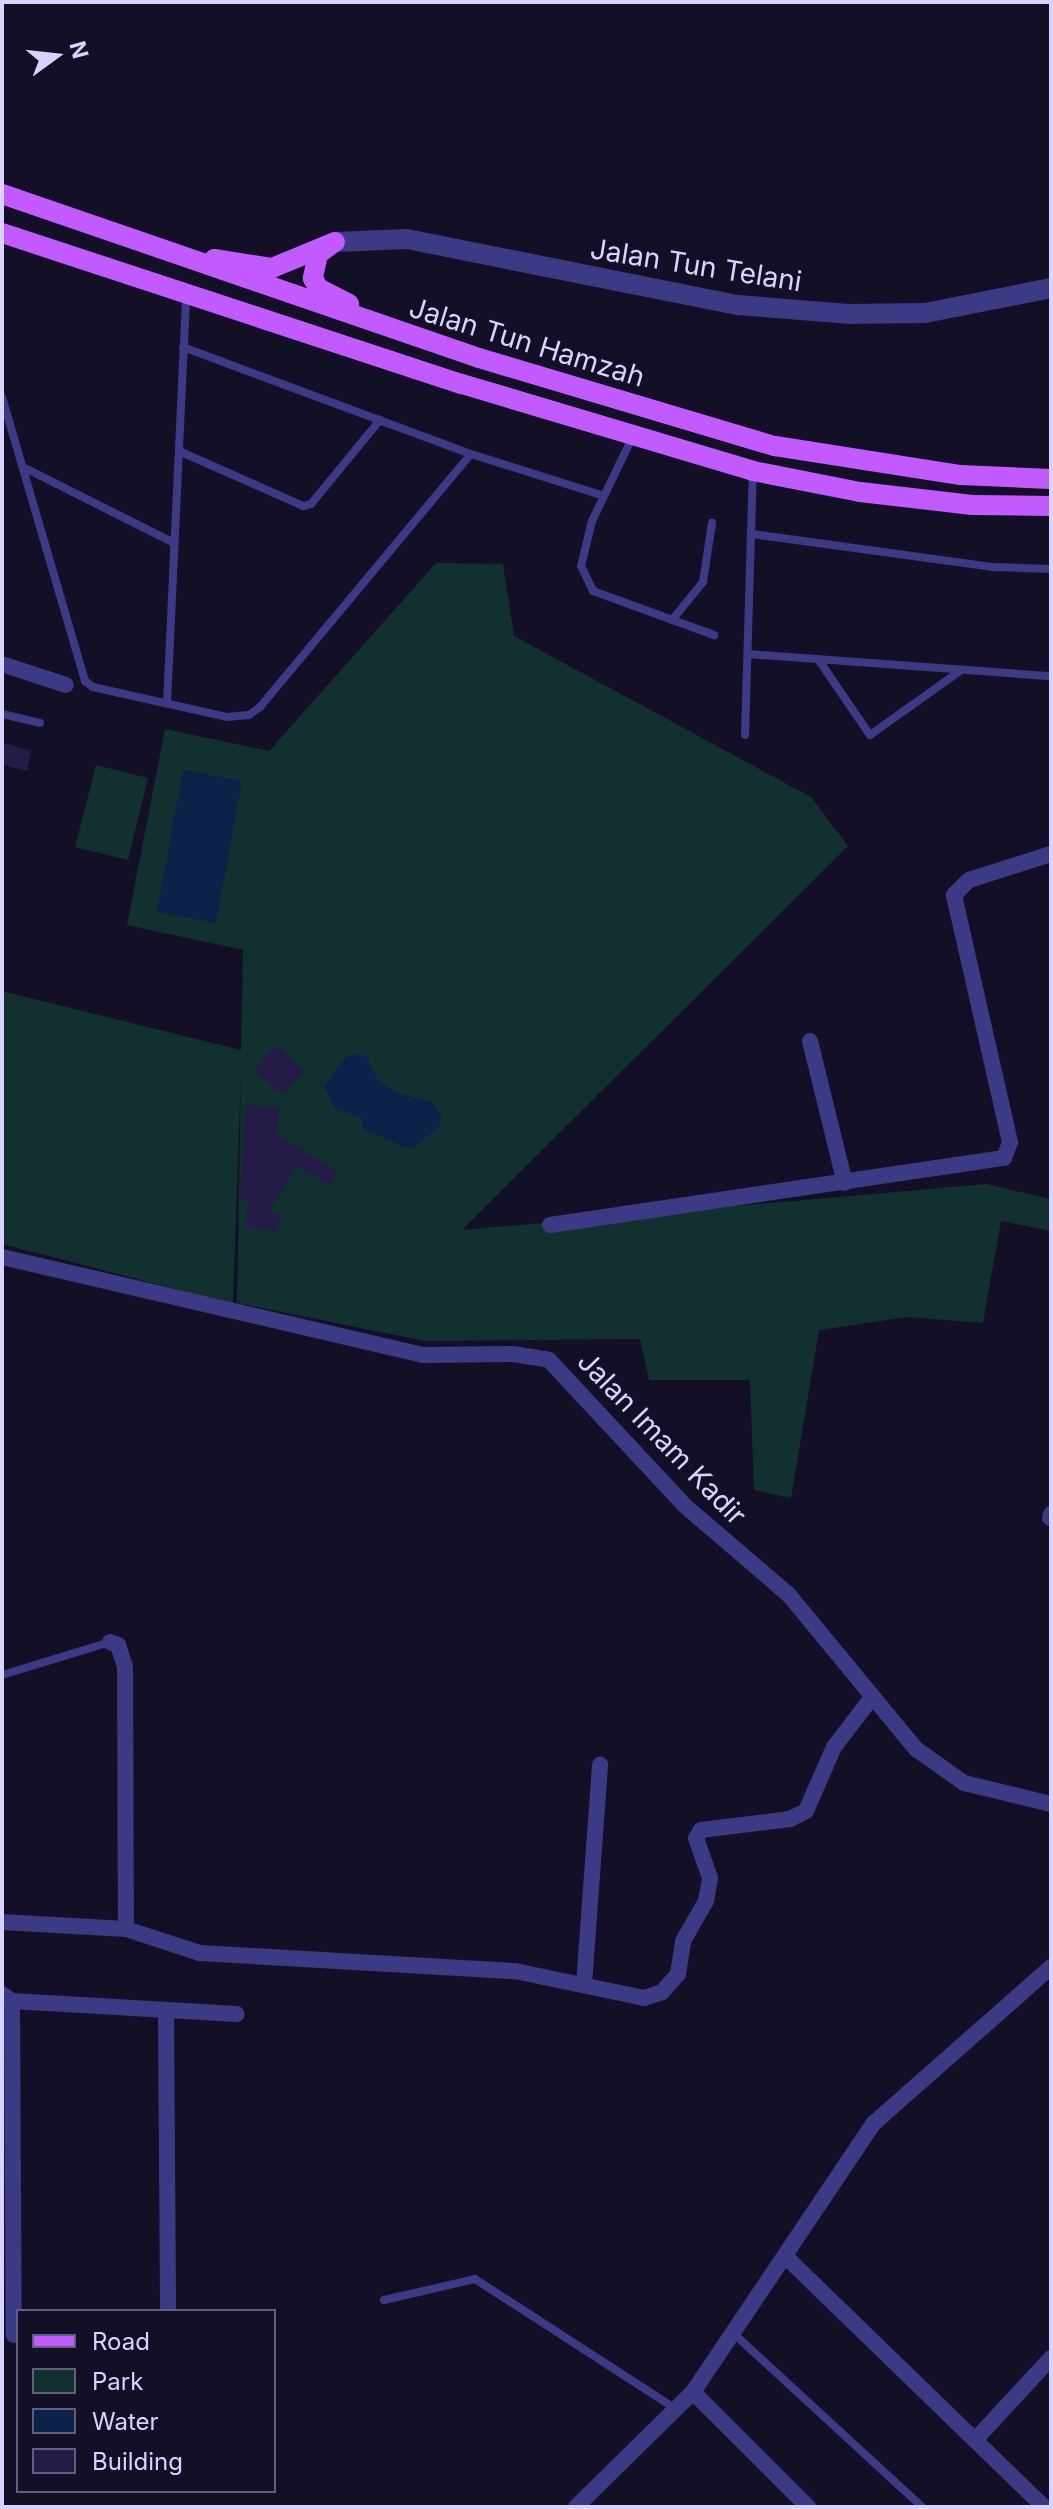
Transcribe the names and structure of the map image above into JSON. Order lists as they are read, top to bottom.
{
  "streets": {
    "main road": ["Jalan Tun Hamzah"],
    "street": ["Jalan Tun Telani", "Jalan Imam Kadir"]
  },
  "legend": [
    "Road",
    "Park",
    "Water",
    "Building"
  ],
  "north": "right"
}
